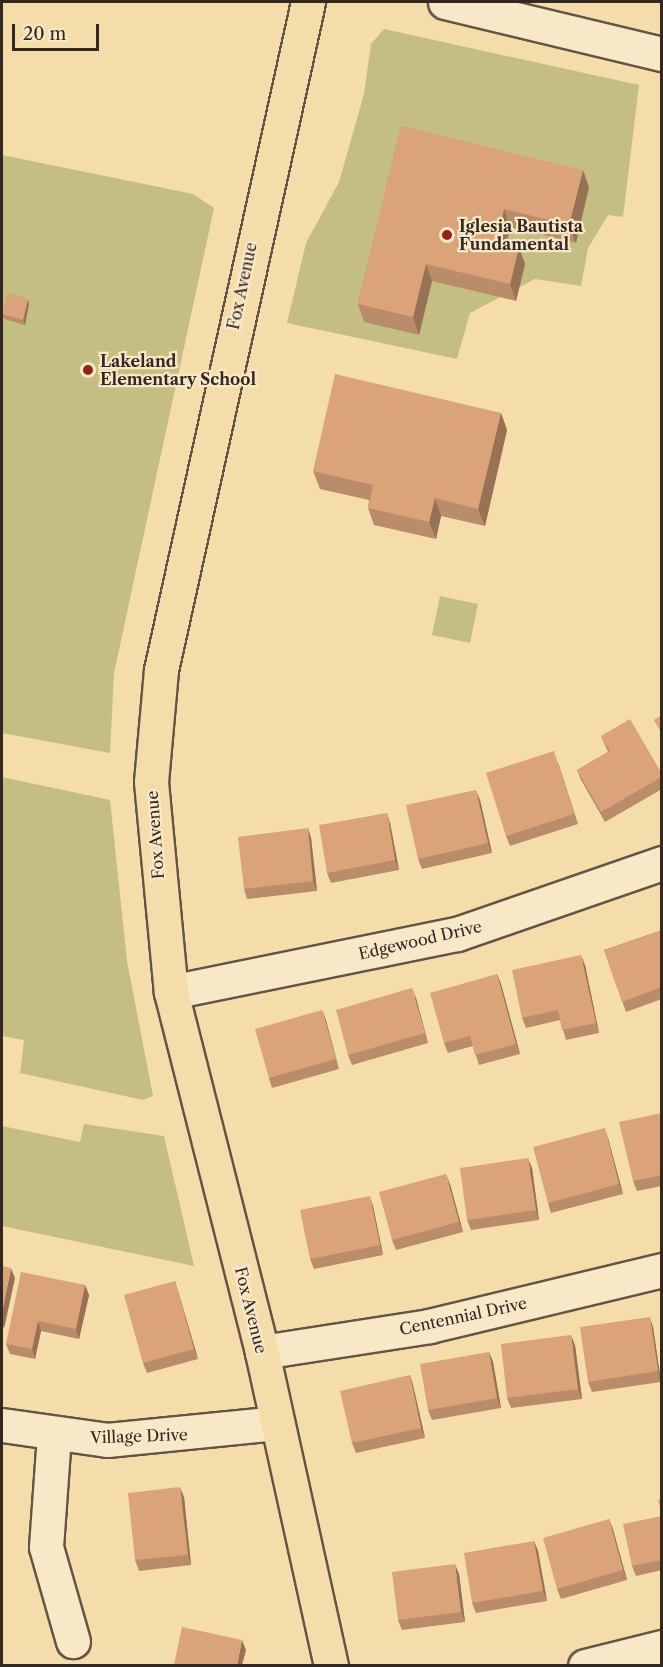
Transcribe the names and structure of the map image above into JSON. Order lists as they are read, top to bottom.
{
  "streets": {
    "main road": ["Fox Avenue"],
    "street": ["Edgewood Drive", "Centennial Drive", "Village Drive"]
  },
  "crossings": [
    ["Fox Avenue", "Edgewood Drive"],
    ["Fox Avenue", "Centennial Drive"],
    ["Fox Avenue", "Village Drive"]
  ],
  "places": ["Iglesia Bautista Fundamental", "Lakeland Elementary School"],
  "scale_bar": "20 m"
}
